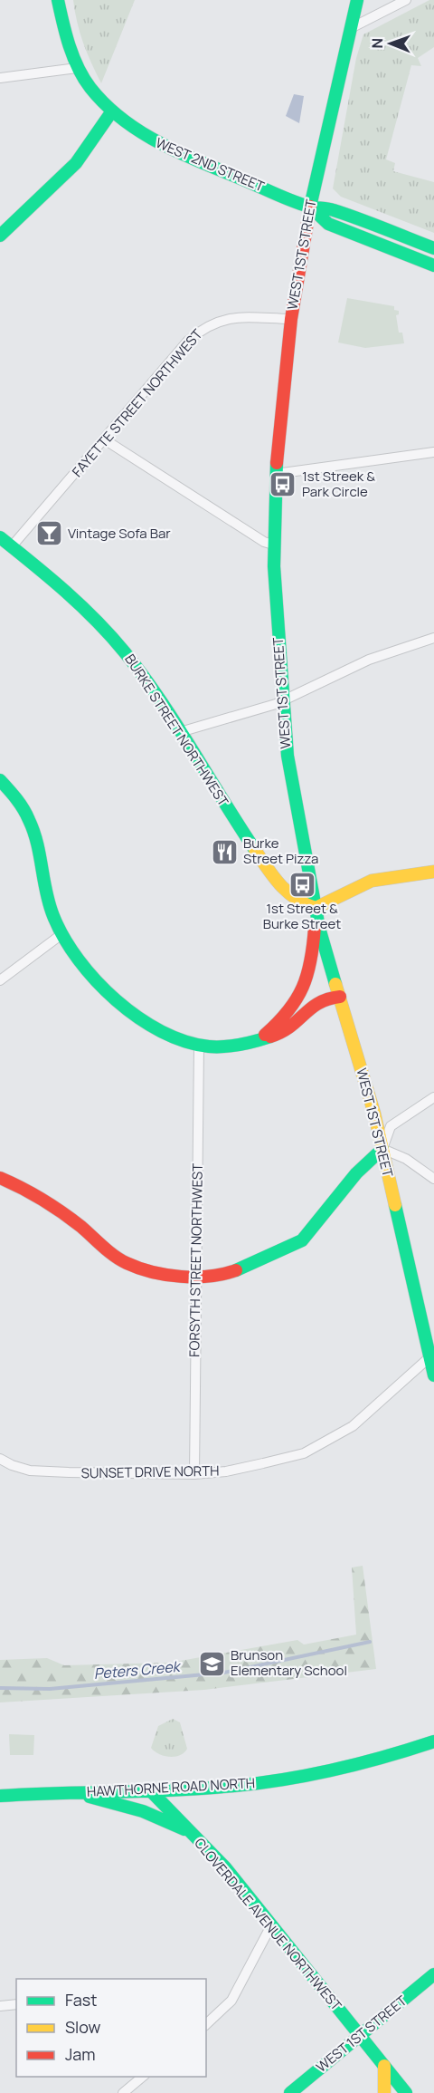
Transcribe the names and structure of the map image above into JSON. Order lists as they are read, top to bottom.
{
  "streets": {
    "main road": [
      "WEST 2ND STREET",
      "WEST 1ST STREET",
      "BURKE STREET NORTHWEST",
      "HAWTHORNE ROAD NORTH",
      "CLOVERDALE AVENUE NORTHWEST"
    ],
    "street": ["FAYETTE STREET NORTHWEST", "FORSYTH STREET NORTHWEST", "SUNSET DRIVE NORTH"]
  },
  "crossings": [
    ["WEST 2ND STREET", "WEST 1ST STREET"],
    ["WEST 1ST STREET", "FAYETTE STREET NORTHWEST"],
    ["WEST 1ST STREET", "BURKE STREET NORTHWEST"],
    ["WEST 1ST STREET", "SUNSET DRIVE NORTH"],
    ["WEST 1ST STREET", "CLOVERDALE AVENUE NORTHWEST"],
    ["FAYETTE STREET NORTHWEST", "BURKE STREET NORTHWEST"],
    ["FORSYTH STREET NORTHWEST", "SUNSET DRIVE NORTH"],
    ["HAWTHORNE ROAD NORTH", "CLOVERDALE AVENUE NORTHWEST"]
  ],
  "water": ["Peters Creek"],
  "places": {
    "bus stop": ["1st Streek & Park Circle", "1st Street & Burke Street"],
    "bar": ["Vintage Sofa Bar"],
    "restaurant": ["Burke Street Pizza"],
    "school or university": ["Brunson Elementary School"]
  },
  "legend": ["Fast", "Slow", "Jam"],
  "north": "left"
}
